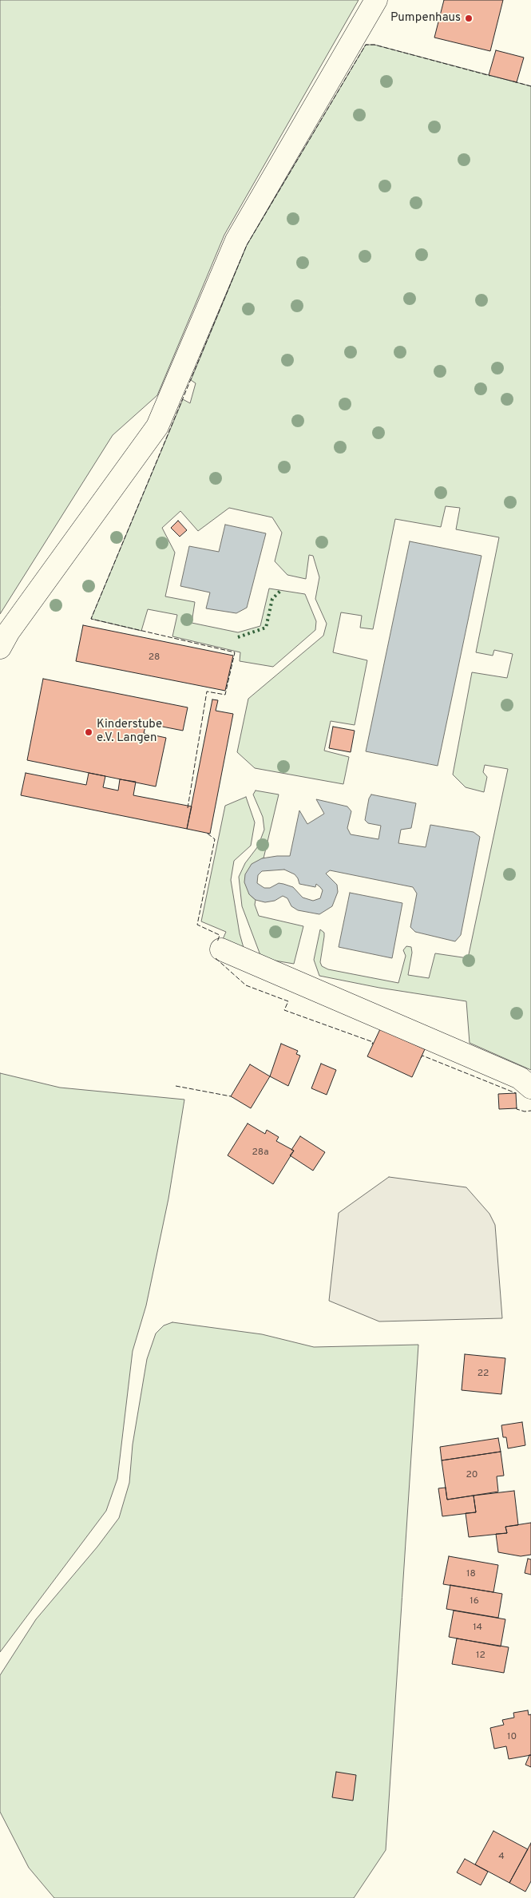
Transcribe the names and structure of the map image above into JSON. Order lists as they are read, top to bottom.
{
  "places": ["Pumpenhaus", "Kinderstube e.V. Langen"],
  "house_numbers": [
    "28",
    "28a",
    "22",
    "20",
    "18",
    "16",
    "14",
    "12",
    "10",
    "4"
  ]
}
